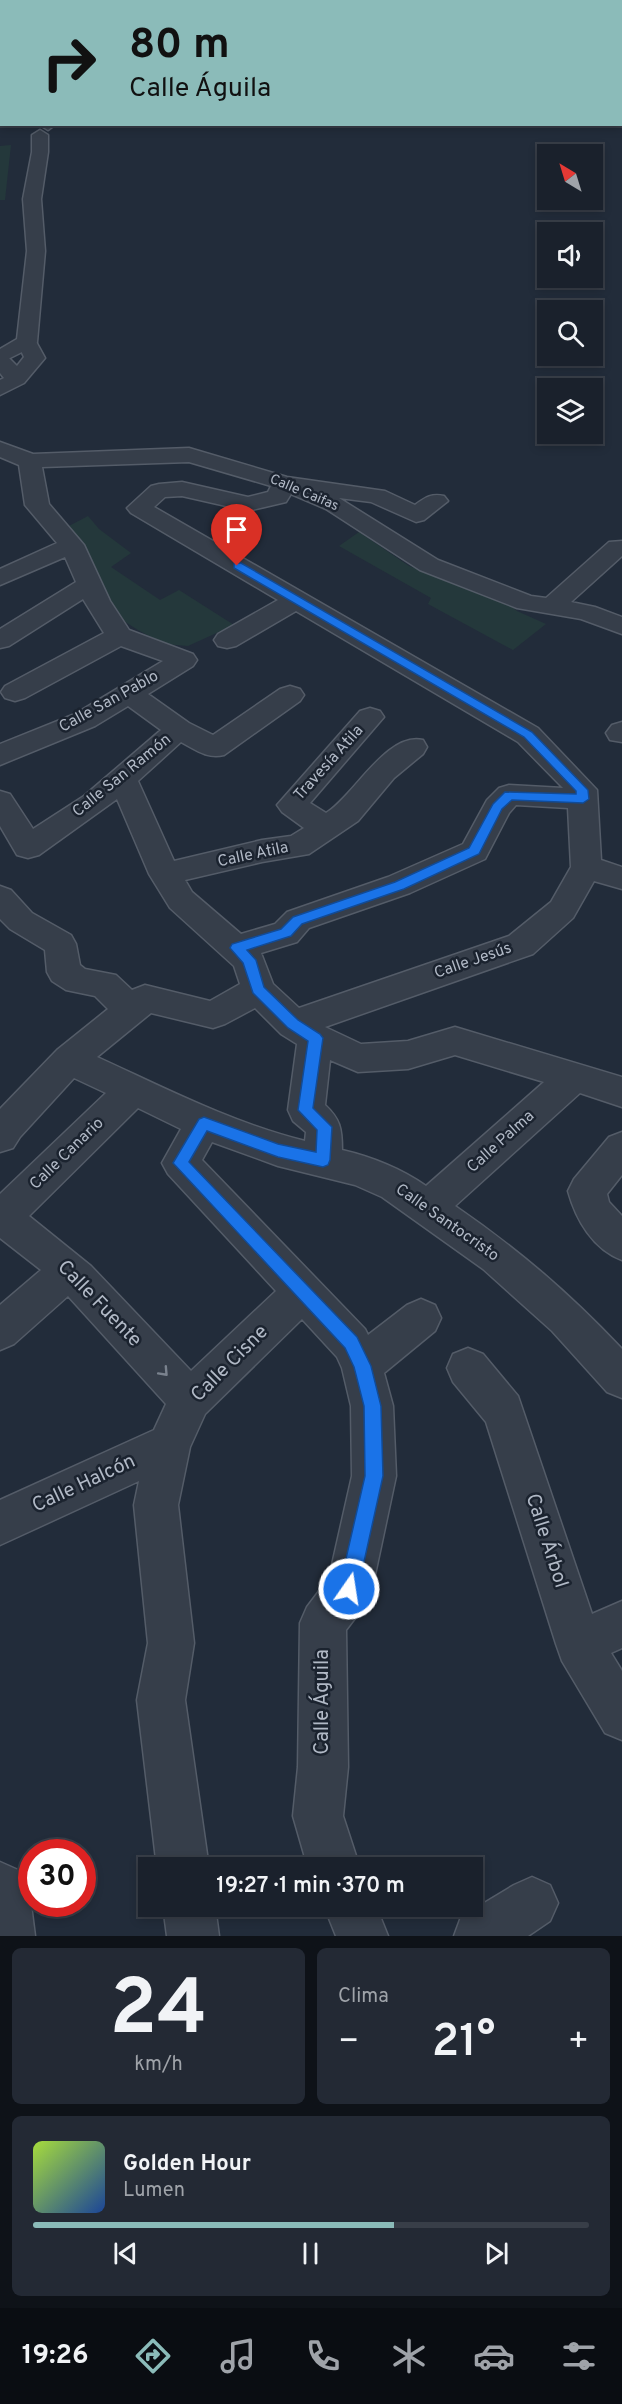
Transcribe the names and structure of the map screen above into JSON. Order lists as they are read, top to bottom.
{
  "streets": {
    "street": [
      "Calle Caifas",
      "Calle San Pablo",
      "Travesía Atila",
      "Calle San Ramón",
      "Calle Atila",
      "Calle Jesús",
      "Calle Palma",
      "Calle Canario",
      "Calle Santocristo",
      "Calle Fuente",
      "Calle Cisne",
      "Calle Halcón",
      "Calle Árbol",
      "Calle Águila"
    ]
  },
  "crossings": [
    ["Travesía Atila", "Calle Atila"],
    ["Calle Palma", "Calle Santocristo"],
    ["Calle Canario", "Calle Santocristo"],
    ["Calle Canario", "Calle Fuente"],
    ["Calle Santocristo", "Calle Águila"],
    ["Calle Fuente", "Calle Cisne"],
    ["Calle Cisne", "Calle Halcón"],
    ["Calle Cisne", "Calle Águila"]
  ],
  "one_way": ["Calle Fuente"],
  "north": "top left",
  "page": {
    "turn": ["80 m", "Calle Águila"],
    "limit": "30",
    "trip": "19:27 · 1 min · 370 m",
    "tile": [
      ["24", "km/h"],
      "Clima"
    ],
    "heat": ["−", "21°", "+"],
    "song": ["Golden Hour", "Lumen"],
    "tabs": "19:26"
  }
}
